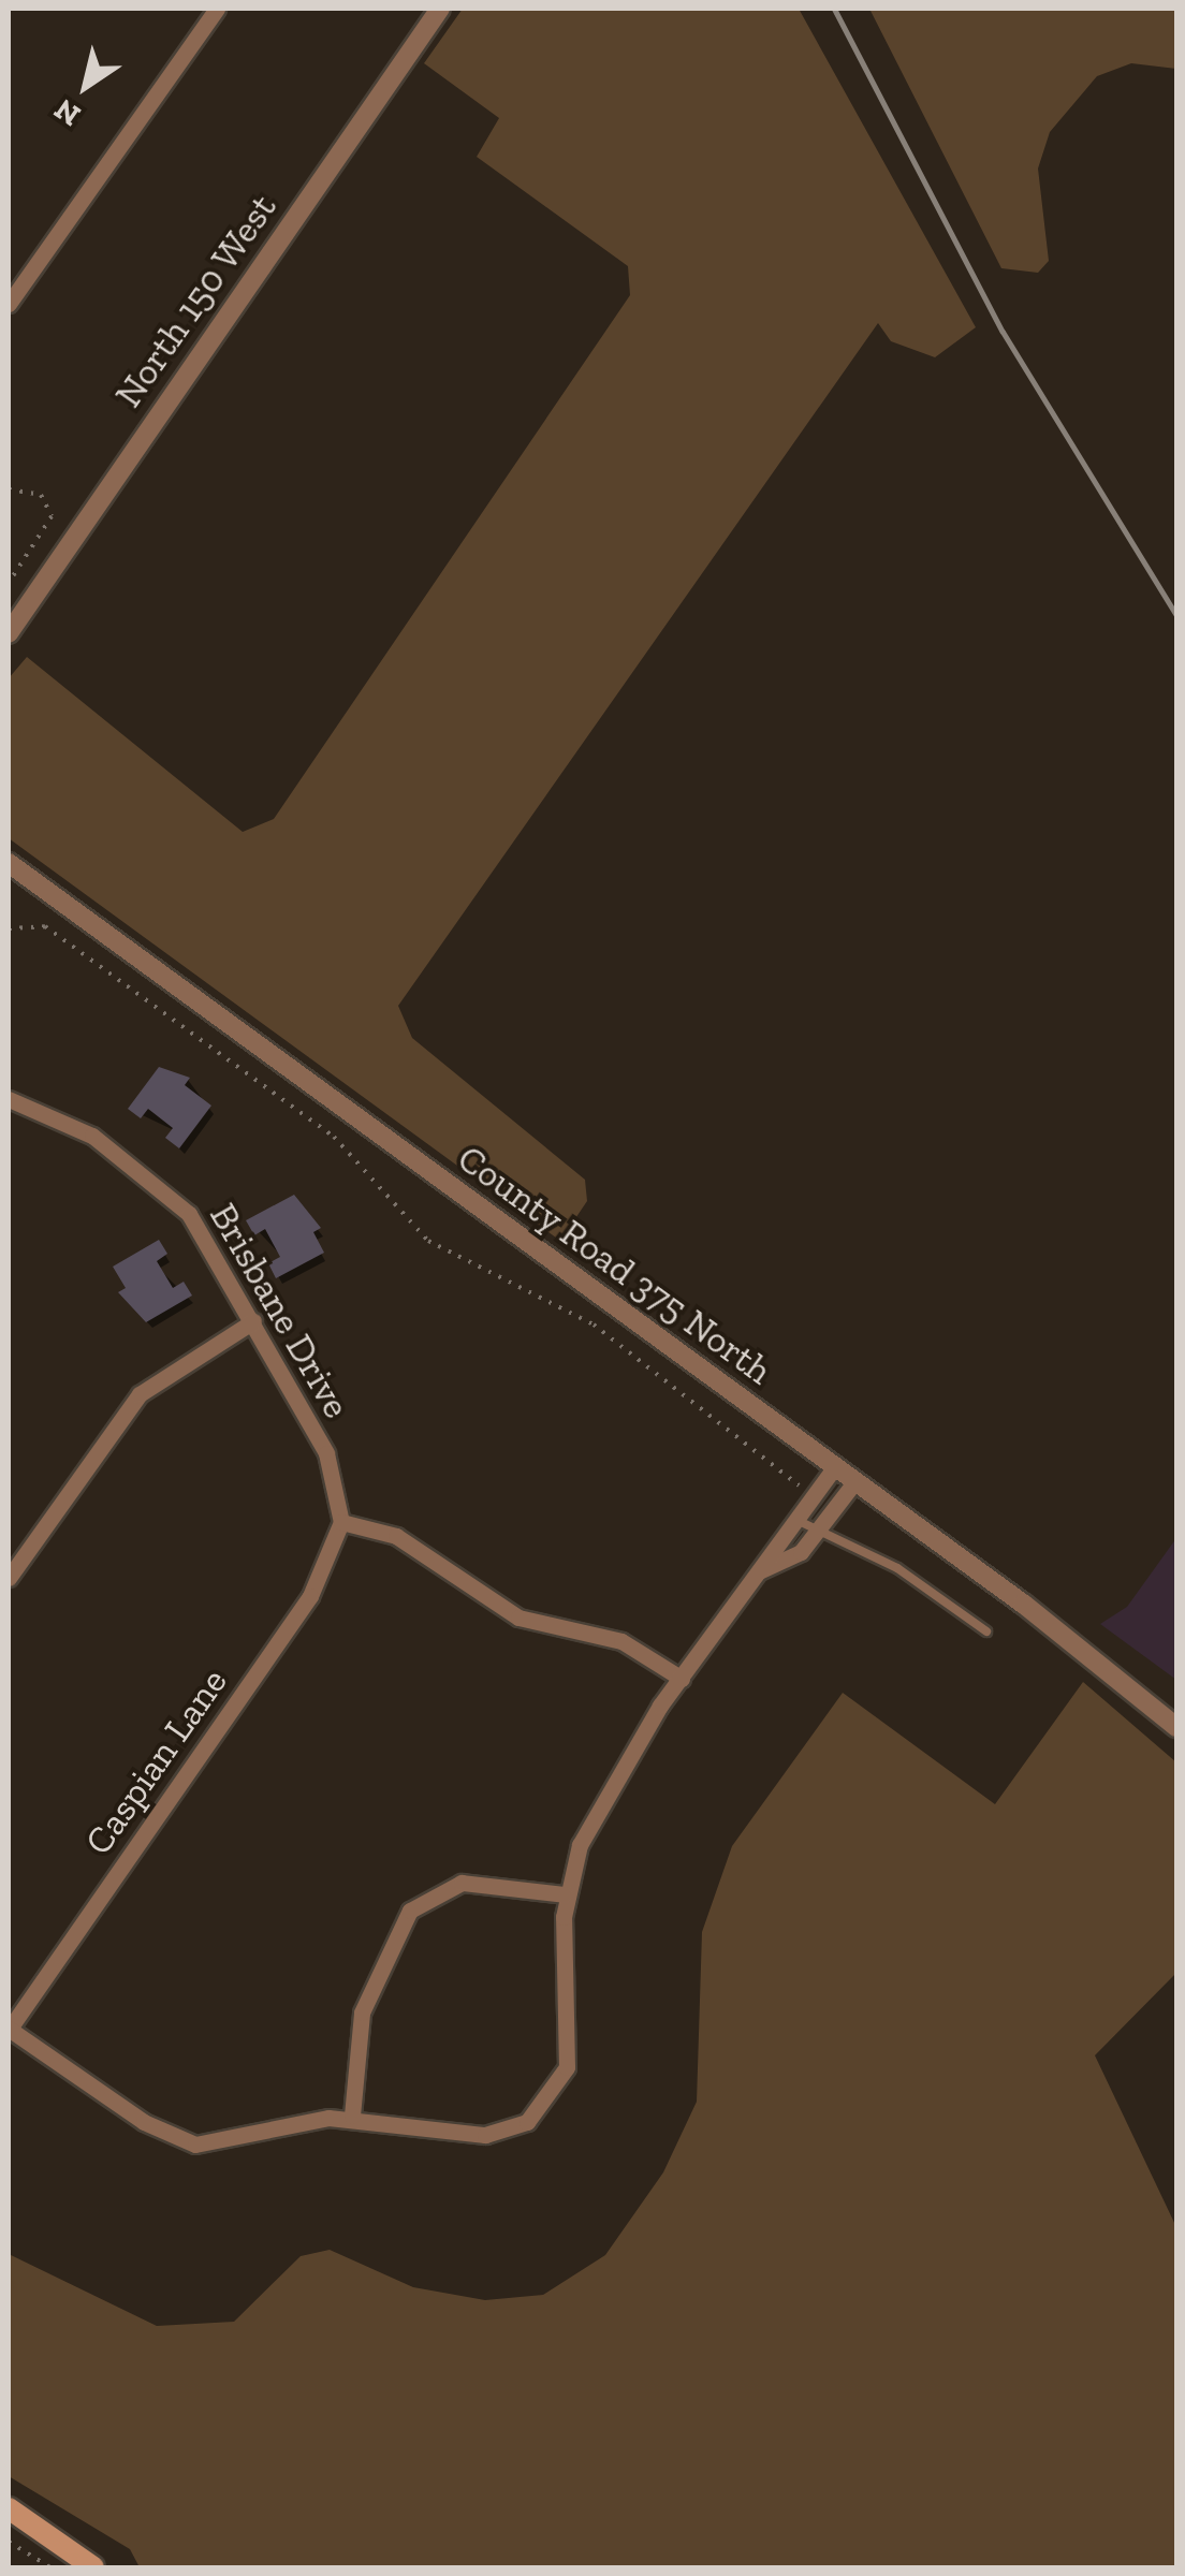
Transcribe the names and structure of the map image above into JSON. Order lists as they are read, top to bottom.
{
  "streets": {
    "street": [
      "North 150 West",
      "County Road 375 North",
      "Brisbane Drive",
      "Caspian Lane"
    ]
  },
  "crossings": [
    ["Brisbane Drive", "Caspian Lane"]
  ],
  "north": "bottom left"
}
